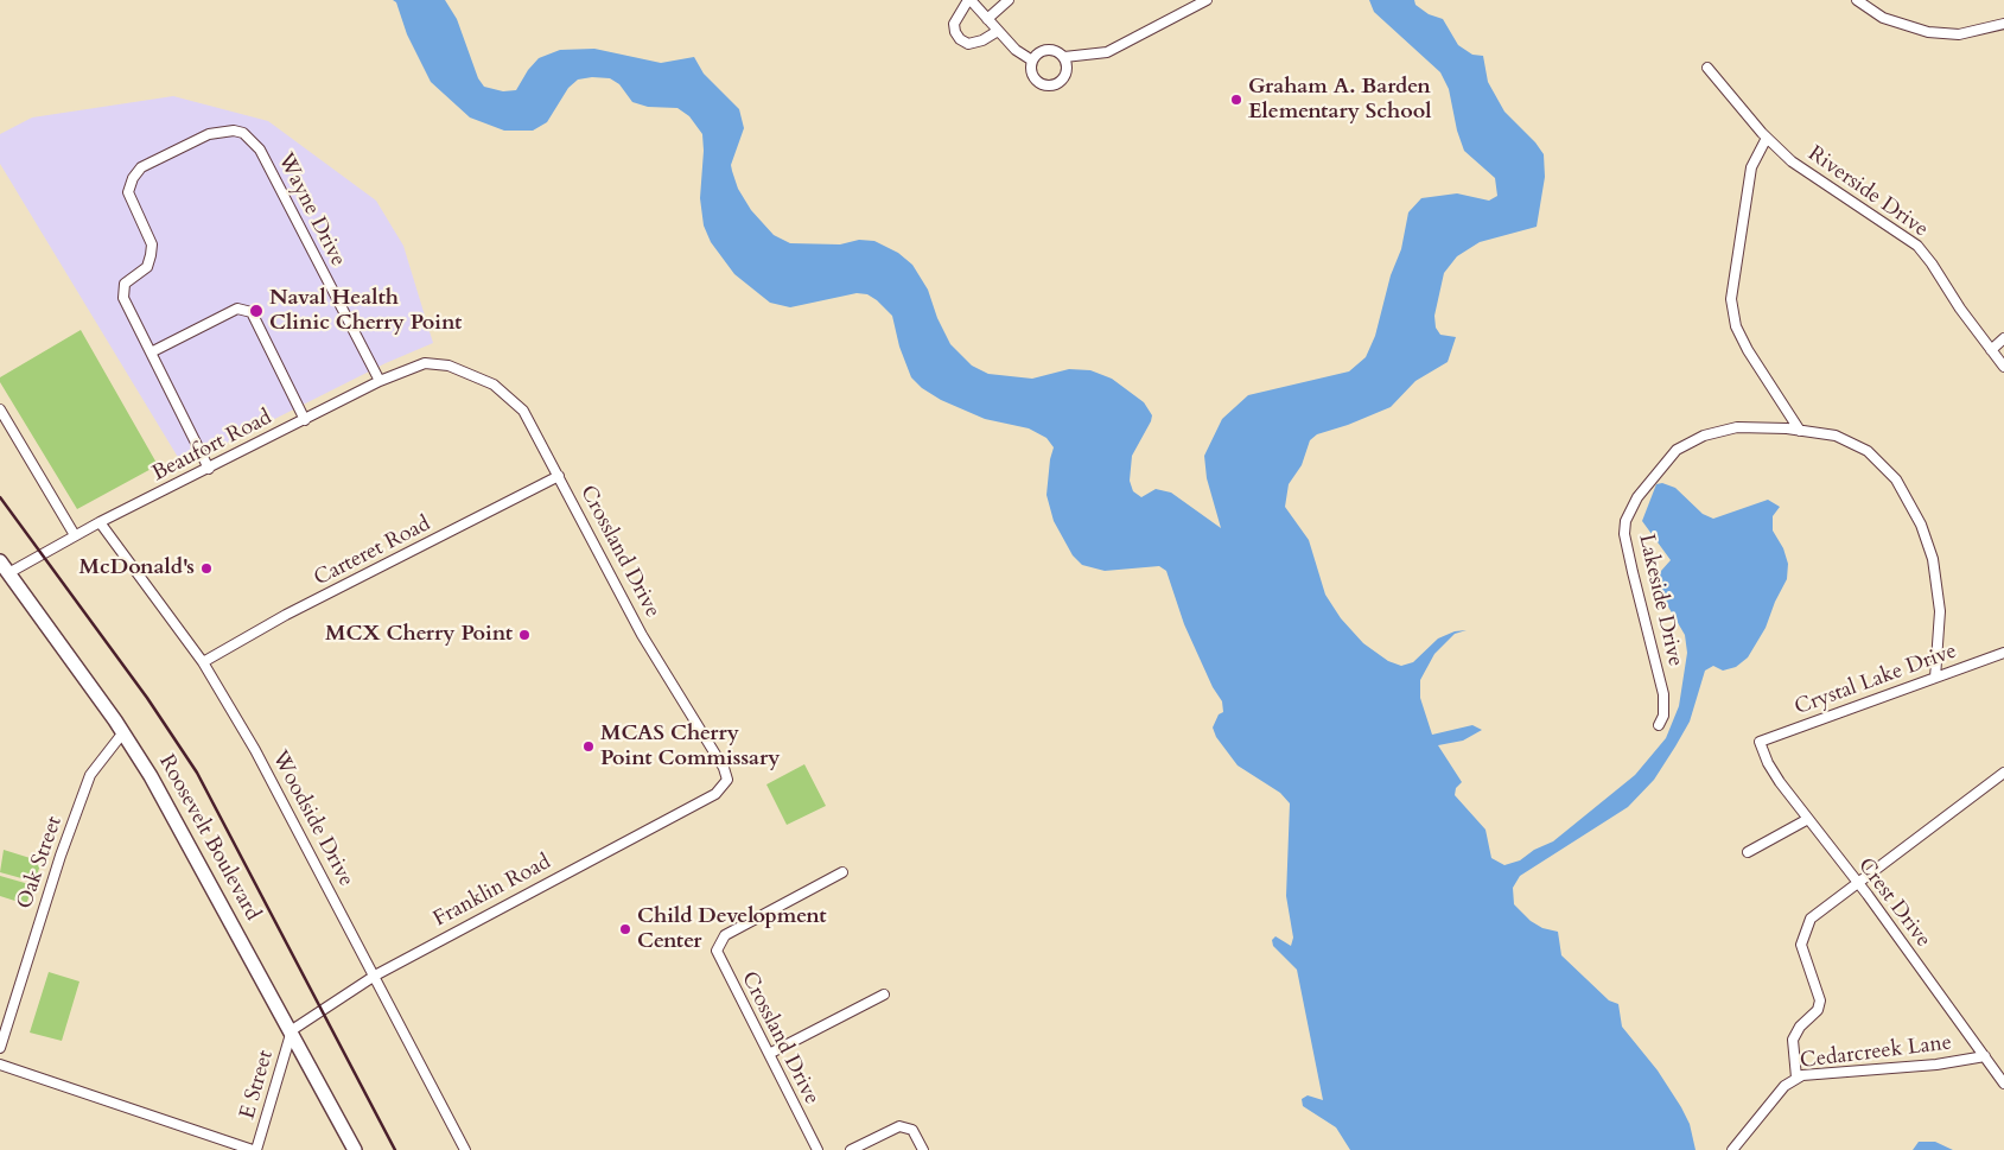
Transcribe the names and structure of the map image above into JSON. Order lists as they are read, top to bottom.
{
  "streets": {
    "street": [
      "Riverside Drive",
      "Wayne Drive",
      "Beaufort Road",
      "Carteret Road",
      "Crossland Drive",
      "Lakeside Drive",
      "Crystal Lake Drive",
      "Woodside Drive",
      "Roosevelt Boulevard",
      "Oak Street",
      "Franklin Road",
      "Crest Drive",
      "Cedarcreek Lane",
      "E Street"
    ]
  },
  "crossings": [
    ["Wayne Drive", "Beaufort Road"],
    ["Beaufort Road", "Crossland Drive"],
    ["Beaufort Road", "Woodside Drive"],
    ["Beaufort Road", "Roosevelt Boulevard"],
    ["Carteret Road", "Crossland Drive"],
    ["Carteret Road", "Woodside Drive"],
    ["Crossland Drive", "Franklin Road"],
    ["Lakeside Drive", "Crystal Lake Drive"],
    ["Crystal Lake Drive", "Crest Drive"],
    ["Woodside Drive", "Franklin Road"],
    ["Roosevelt Boulevard", "Oak Street"],
    ["Roosevelt Boulevard", "Franklin Road"],
    ["Roosevelt Boulevard", "E Street"],
    ["Franklin Road", "E Street"],
    ["Crest Drive", "Cedarcreek Lane"]
  ],
  "places": [
    "Graham A. Barden Elementary School",
    "Naval Health Clinic Cherry Point",
    "McDonald's",
    "MCX Cherry Point",
    "MCAS Cherry Point Commissary",
    "Child Development Center"
  ]
}
